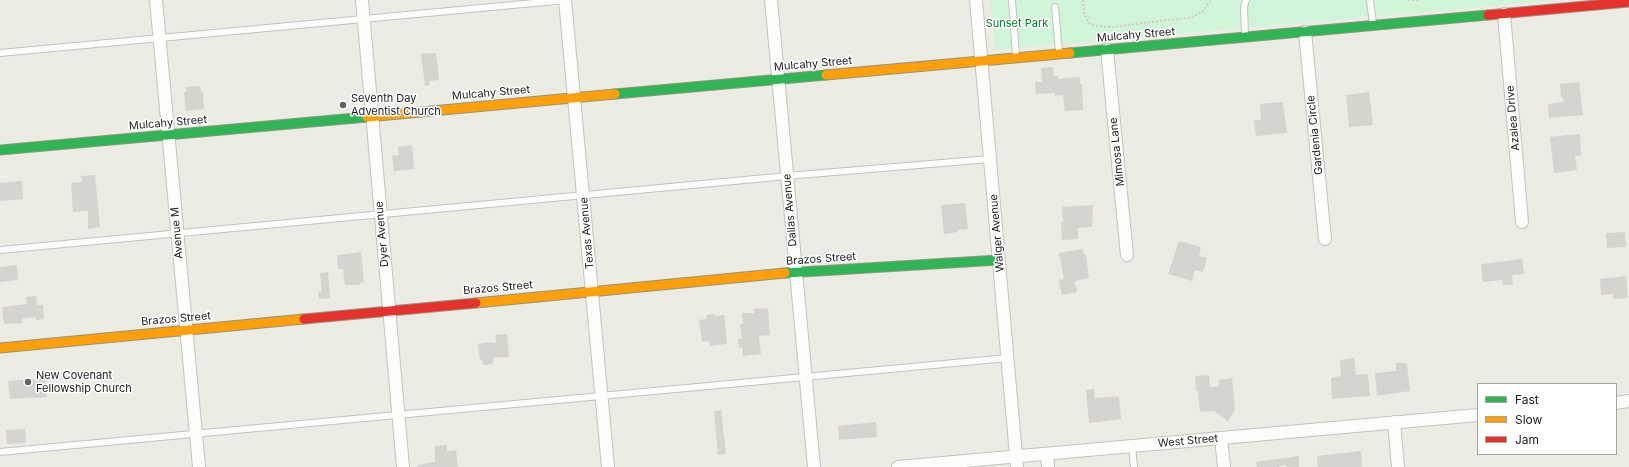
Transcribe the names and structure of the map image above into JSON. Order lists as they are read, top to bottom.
{
  "streets": {
    "street": [
      "Mulcahy Street",
      "Azalea Drive",
      "Gardenia Circle",
      "Mimosa Lane",
      "Dallas Avenue",
      "Avenue M",
      "Texas Avenue",
      "Walger Avenue",
      "Dyer Avenue",
      "Brazos Street",
      "West Street"
    ]
  },
  "crossings": [
    ["Mulcahy Street", "Azalea Drive"],
    ["Mulcahy Street", "Gardenia Circle"],
    ["Mulcahy Street", "Mimosa Lane"],
    ["Mulcahy Street", "Dallas Avenue"],
    ["Mulcahy Street", "Avenue M"],
    ["Mulcahy Street", "Texas Avenue"],
    ["Mulcahy Street", "Walger Avenue"],
    ["Mulcahy Street", "Dyer Avenue"],
    ["Dallas Avenue", "Brazos Street"],
    ["Avenue M", "Brazos Street"],
    ["Texas Avenue", "Brazos Street"],
    ["Walger Avenue", "Brazos Street"],
    ["Walger Avenue", "West Street"],
    ["Dyer Avenue", "Brazos Street"]
  ],
  "parks": ["Sunset Park"],
  "places": ["Seventh Day Adventist Church", "New Covenant Fellowship Church"],
  "legend": ["Fast", "Slow", "Jam"]
}
